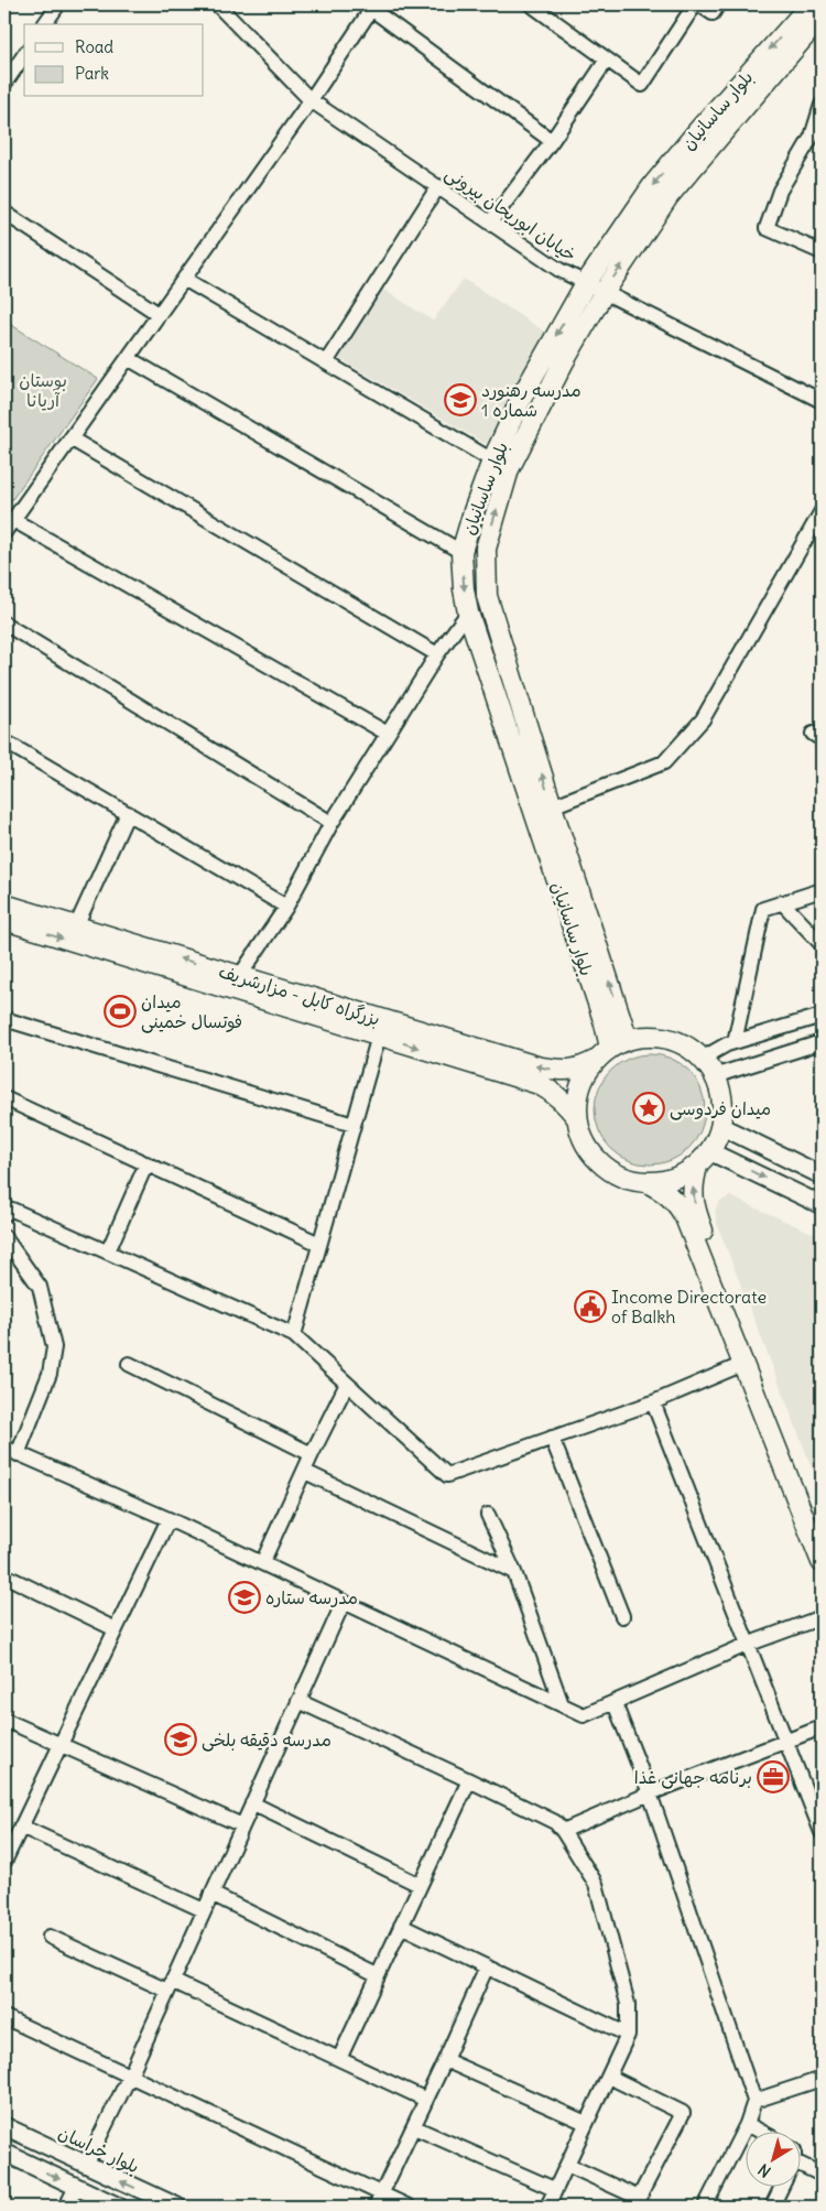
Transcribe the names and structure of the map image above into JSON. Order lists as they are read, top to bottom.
{
  "streets": {
    "highway": ["بلوار ساسانیان", "بزرگراه کابل - مزارشریف"],
    "main road": ["بلوار خراسان"],
    "street": ["خیابان ابوریحان بیرونی"]
  },
  "crossings": [
    ["بلوار ساسانیان", "خیابان ابوریحان بیرونی"],
    ["بلوار ساسانیان", "بزرگراه کابل - مزارشریف"]
  ],
  "parks": ["بوستان آریانا"],
  "places": {
    "school or university": ["مدرسه رهنورد شماره 1", "مدرسه ستاره", "مدرسه دقيقه بلخى"],
    "sports": ["میدان فوتسال خمینی"],
    "place": ["میدان فردوسی"],
    "public building": ["Income Directorate of Balkh"],
    "office": ["برنامه جهانی غذا"]
  },
  "legend": ["Road", "Park"],
  "north": "bottom left"
}
